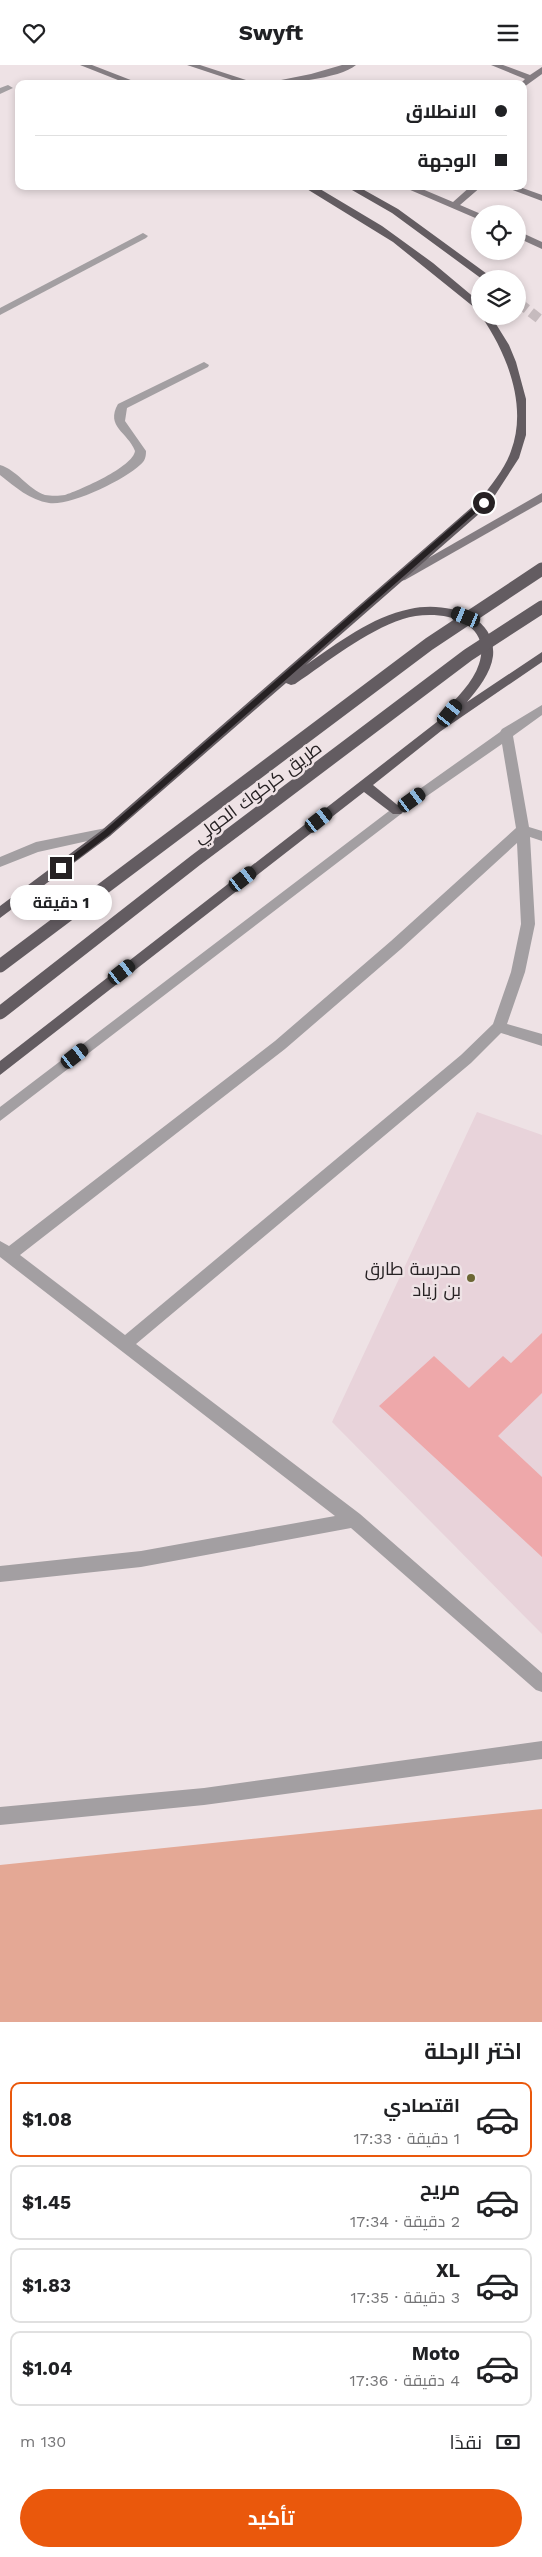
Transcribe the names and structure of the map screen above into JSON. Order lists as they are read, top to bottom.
{
  "streets": {
    "highway": ["طريق كركوك الحولي"]
  },
  "places": ["مدرسة طارق بن زياد"],
  "page": {
    "header": "Swyft",
    "banner": ["الانطلاق", "الوجهة"],
    "bubble": "1 دقيقة",
    "heading": "اختر الرحلة",
    "list": [
      {
        "name": "اقتصادي",
        "note": "1 دقيقة · 17:33",
        "value": "$1.08"
      },
      {
        "name": "مريح",
        "note": "2 دقيقة · 17:34",
        "value": "$1.45"
      },
      {
        "name": "XL",
        "note": "3 دقيقة · 17:35",
        "value": "$1.83"
      },
      {
        "name": "Moto",
        "note": "4 دقيقة · 17:36",
        "value": "$1.04"
      }
    ],
    "pay": ["نقدًا", "130 m"],
    "buttons": "تأكيد"
  }
}
